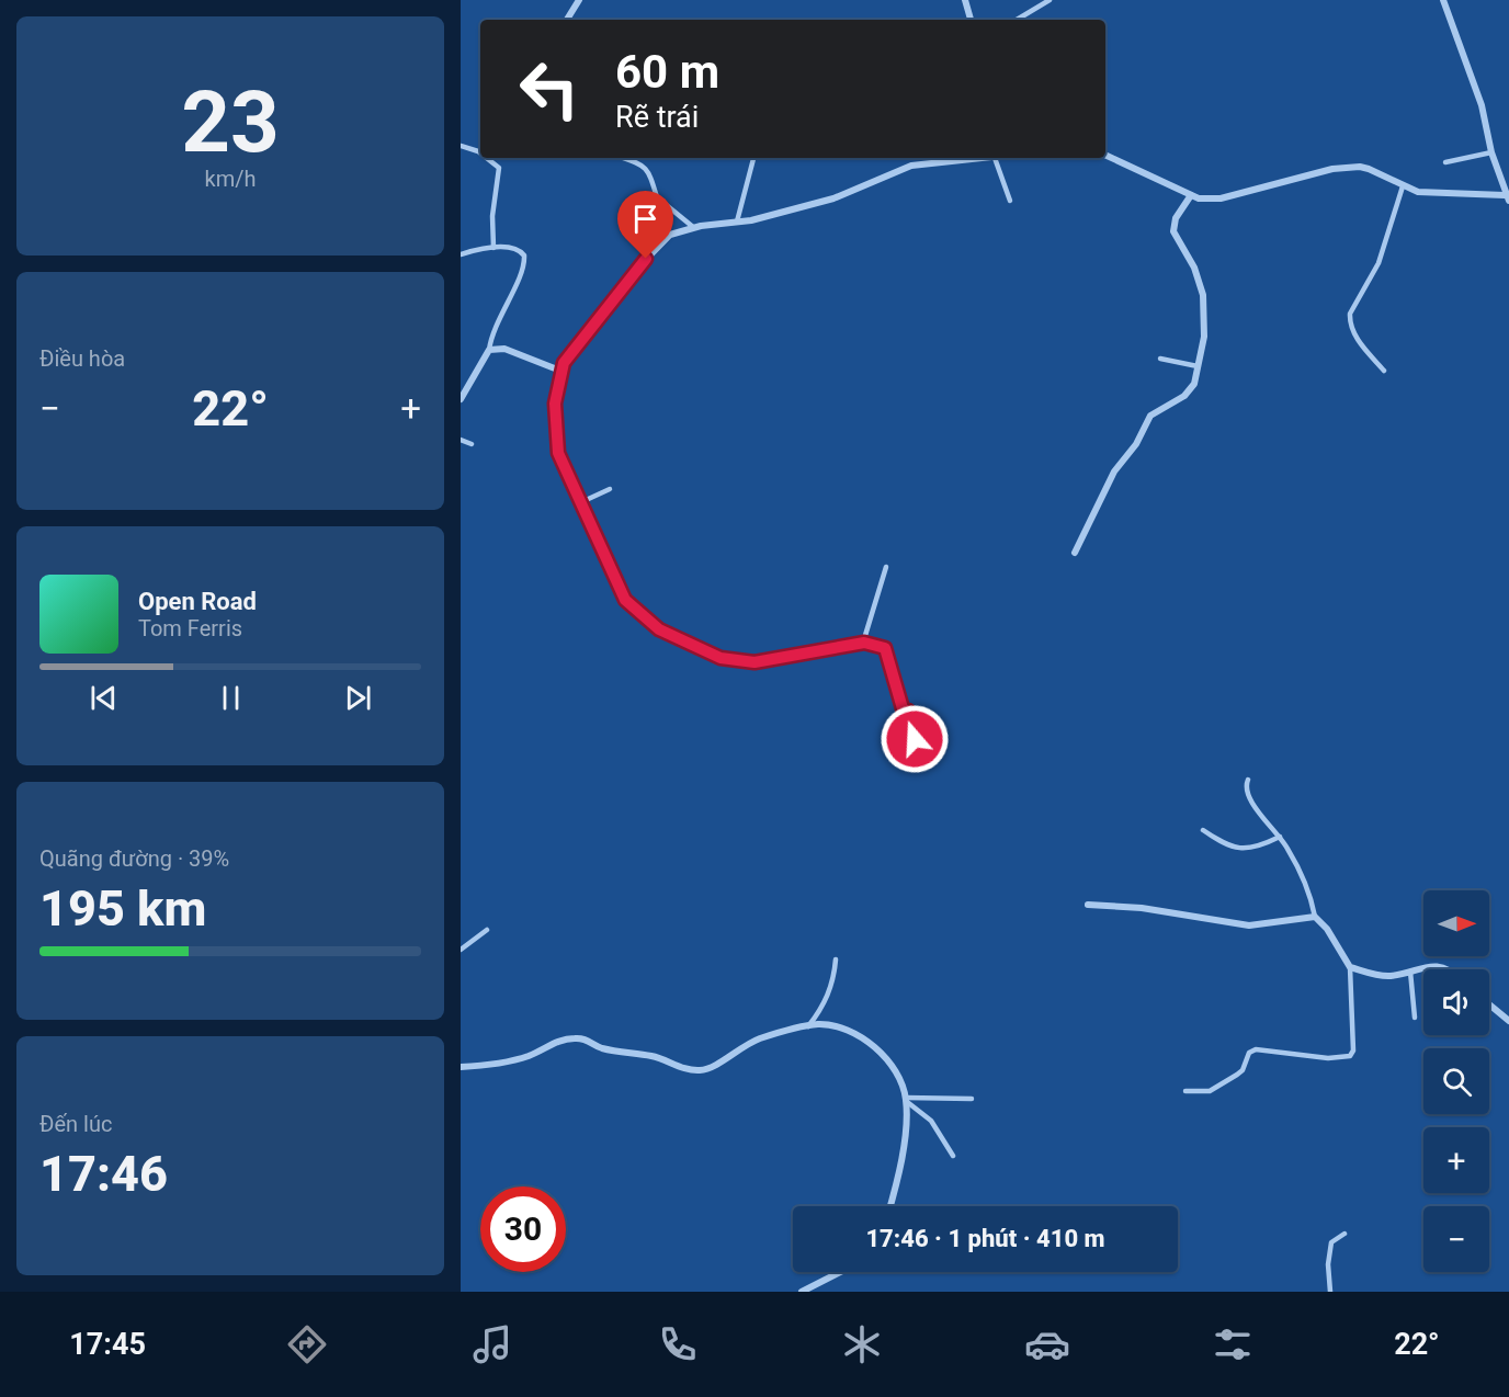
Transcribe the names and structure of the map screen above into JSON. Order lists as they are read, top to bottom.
{
  "north": "right",
  "page": {
    "tile": [
      ["23", "km/h"],
      "Điều hòa",
      ["Quãng đường · 39%", "195 km"],
      ["Đến lúc", "17:46"]
    ],
    "turn": ["60 m", "Rẽ trái"],
    "heat": ["−", "22°", "+"],
    "song": ["Open Road", "Tom Ferris"],
    "map_buttons": ["+", "−"],
    "limit": "30",
    "trip": "17:46 · 1 phút · 410 m",
    "tabs": ["17:45", "22°"]
  }
}
